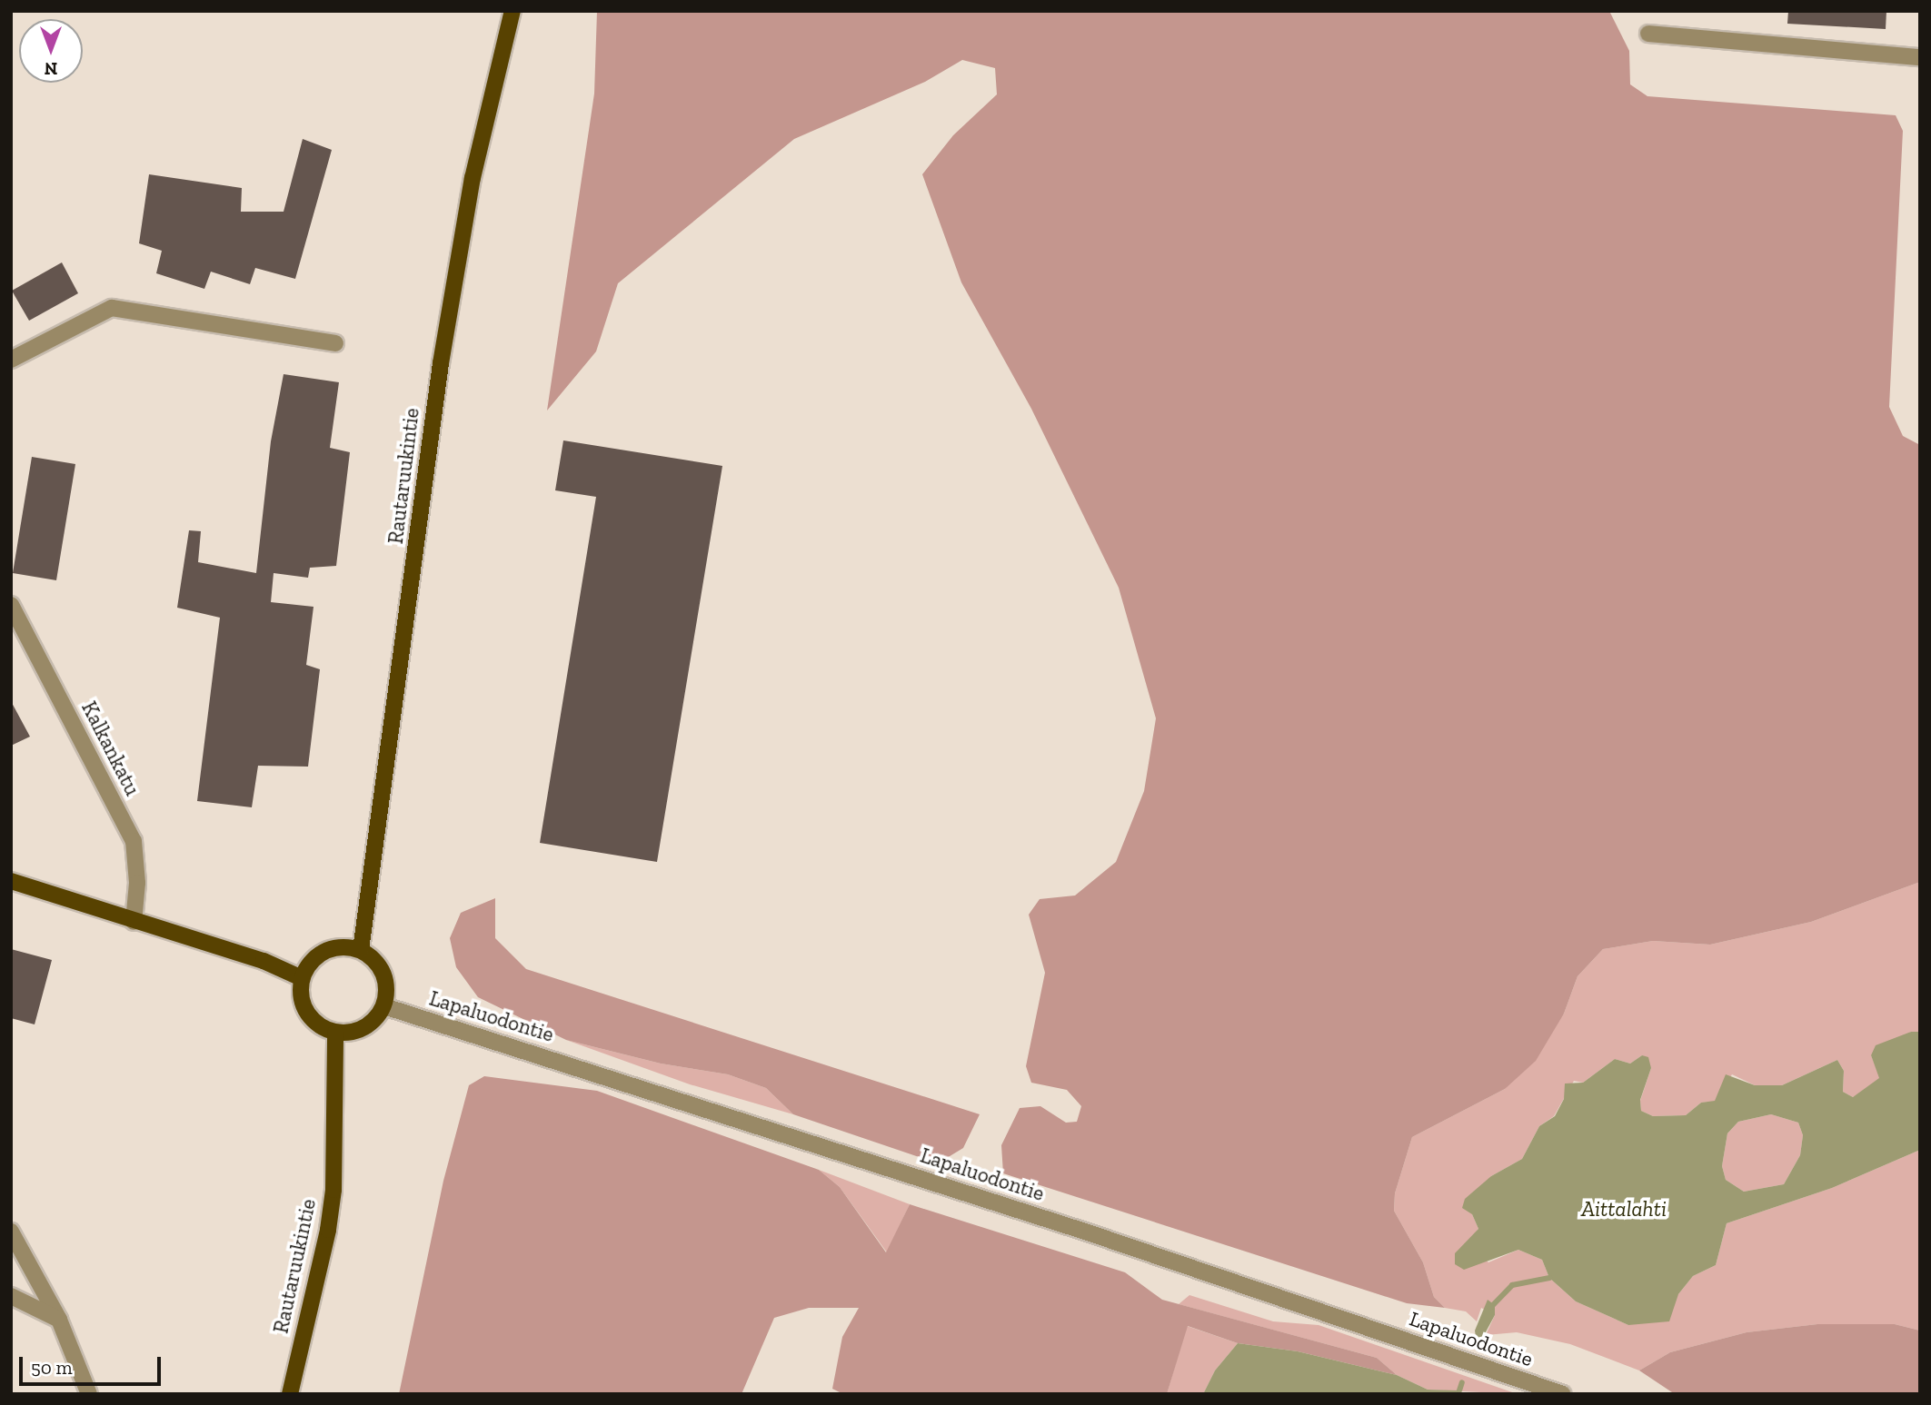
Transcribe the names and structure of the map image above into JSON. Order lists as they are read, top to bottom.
{
  "streets": {
    "main road": ["Rautaruukintie"],
    "street": ["Kalkankatu", "Lapaluodontie"]
  },
  "crossings": [
    ["Rautaruukintie", "Lapaluodontie"]
  ],
  "water": ["Aittalahti"],
  "scale_bar": "50 m",
  "north": "bottom"
}
